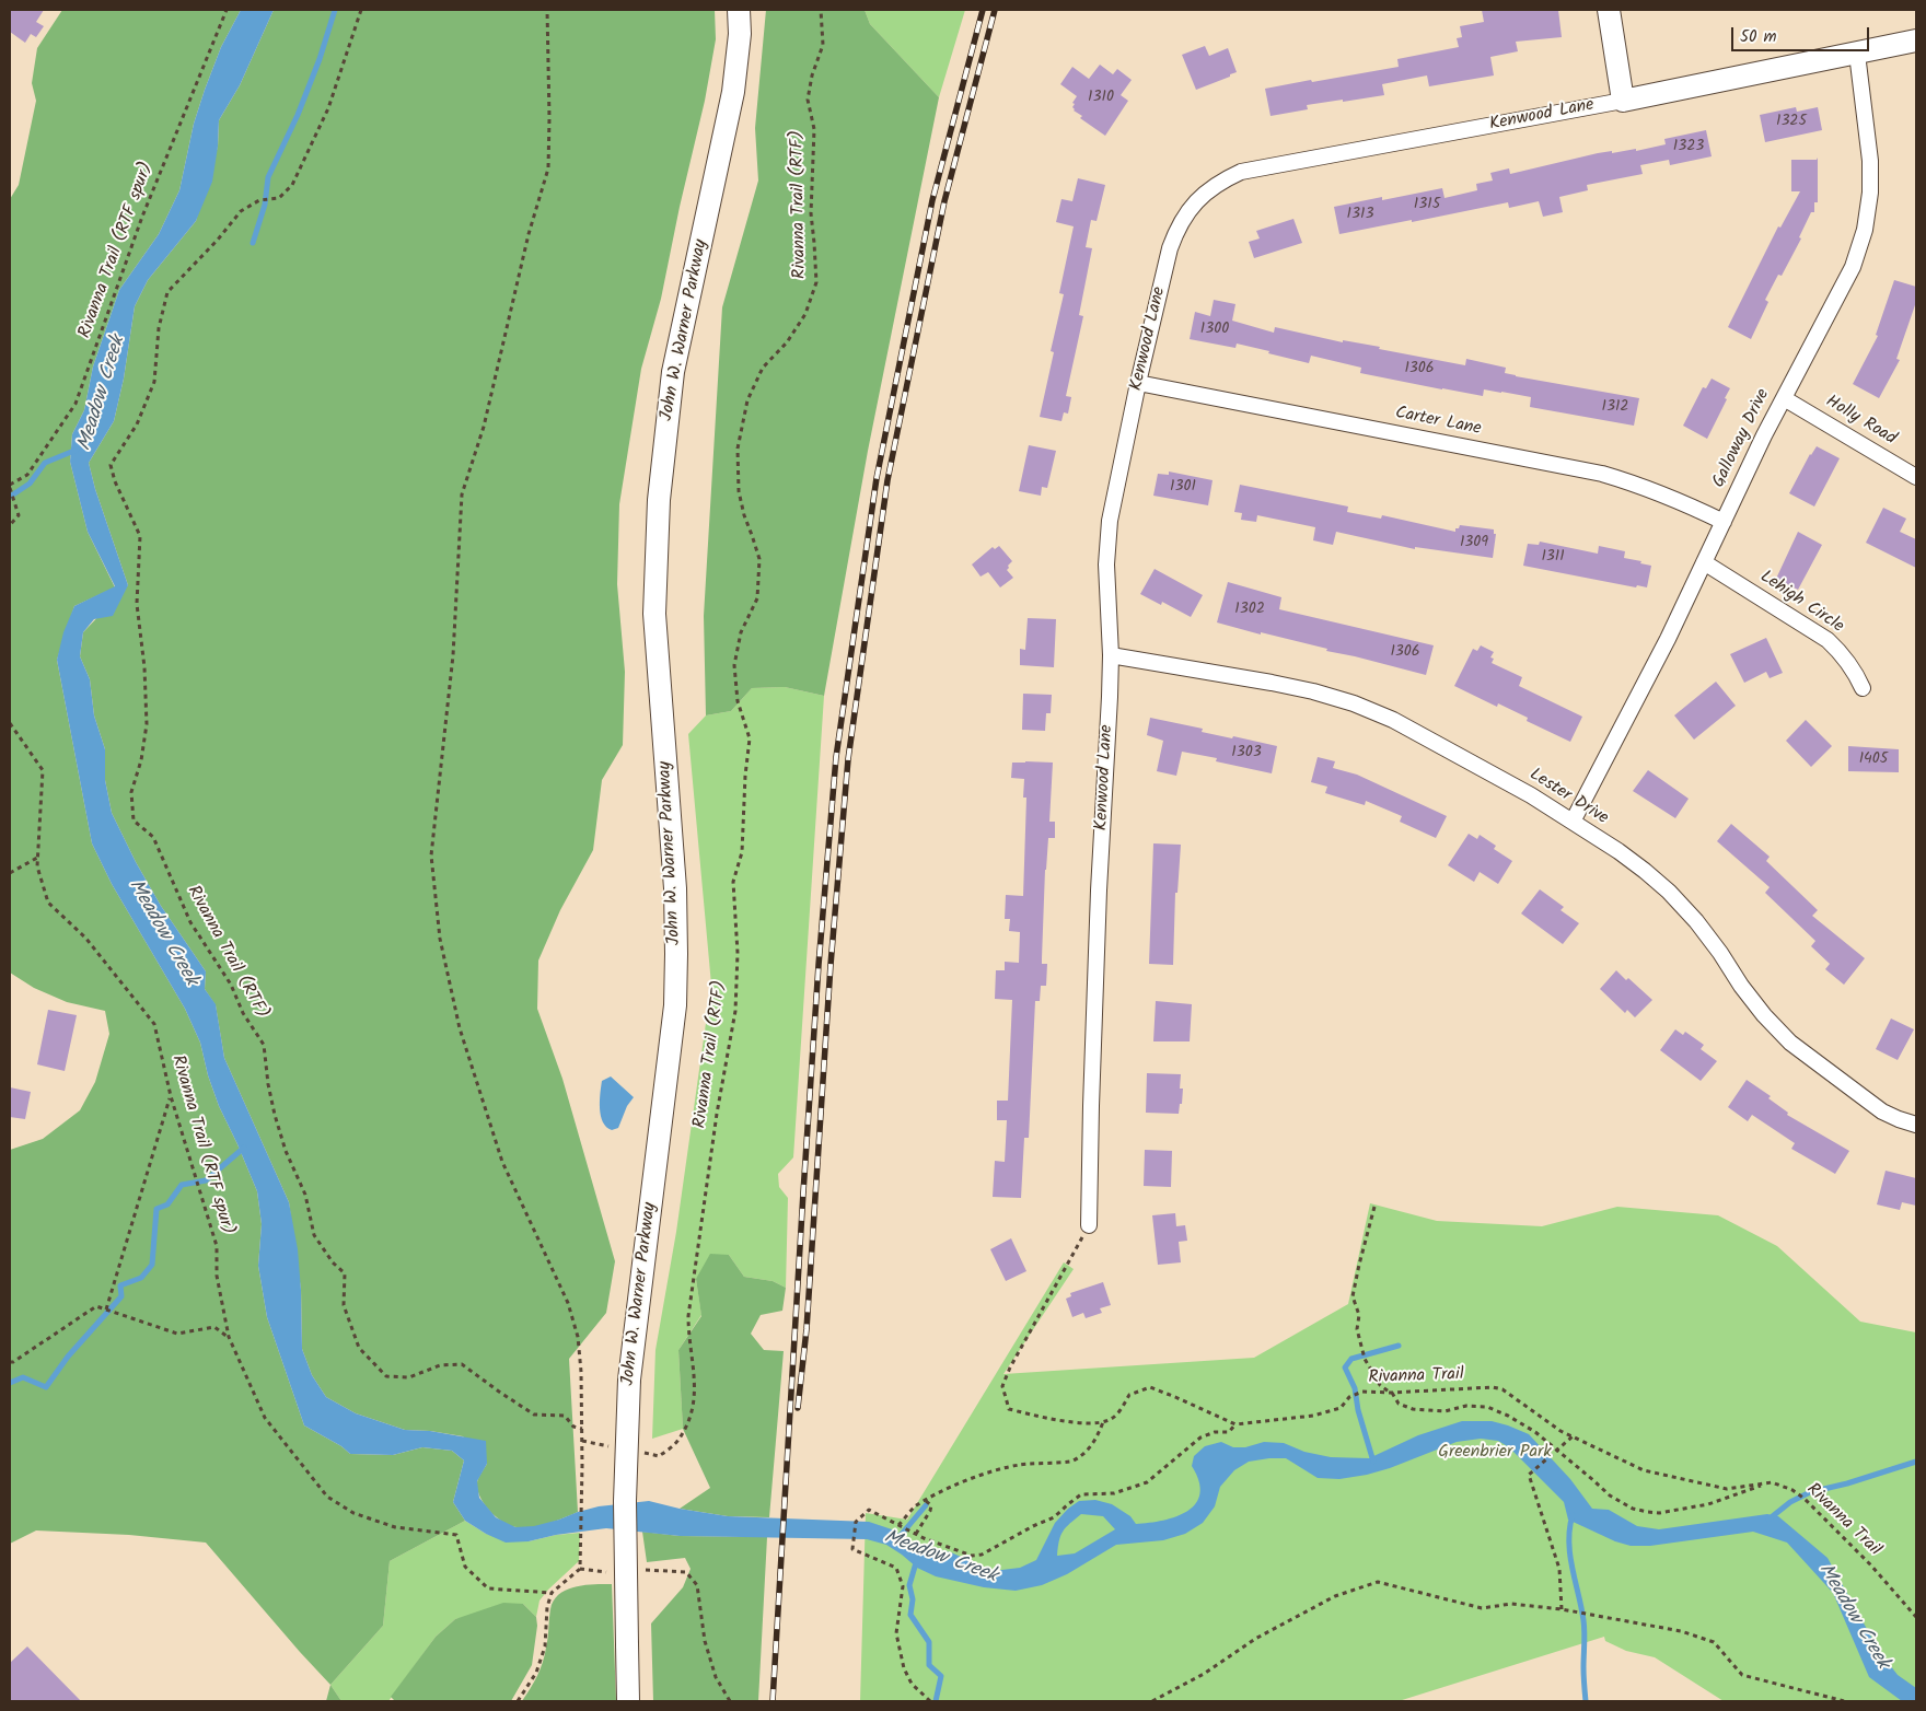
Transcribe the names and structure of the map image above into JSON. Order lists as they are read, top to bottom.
{
  "streets": {
    "main road": ["Kenwood Lane", "John W. Warner Parkway"],
    "street": [
      "Holly Road",
      "Carter Lane",
      "Galloway Drive",
      "Lehigh Circle",
      "Lester Drive"
    ],
    "path": ["Rivanna Trail (RTF)", "Rivanna Trail (RTF spur)", "Rivanna Trail"]
  },
  "crossings": [
    ["Kenwood Lane", "Carter Lane"],
    ["Kenwood Lane", "Galloway Drive"],
    ["Kenwood Lane", "Lester Drive"],
    ["Holly Road", "Galloway Drive"],
    ["Carter Lane", "Galloway Drive"],
    ["Galloway Drive", "Lehigh Circle"],
    ["Galloway Drive", "Lester Drive"]
  ],
  "water": ["Meadow Creek"],
  "parks": ["Greenbrier Park"],
  "house_numbers": [
    "1310",
    "1325",
    "1323",
    "1315",
    "1313",
    "1300",
    "1306",
    "1312",
    "1301",
    "1309",
    "1311",
    "1302",
    "1306",
    "1303",
    "1405"
  ],
  "scale_bar": "50 m"
}
